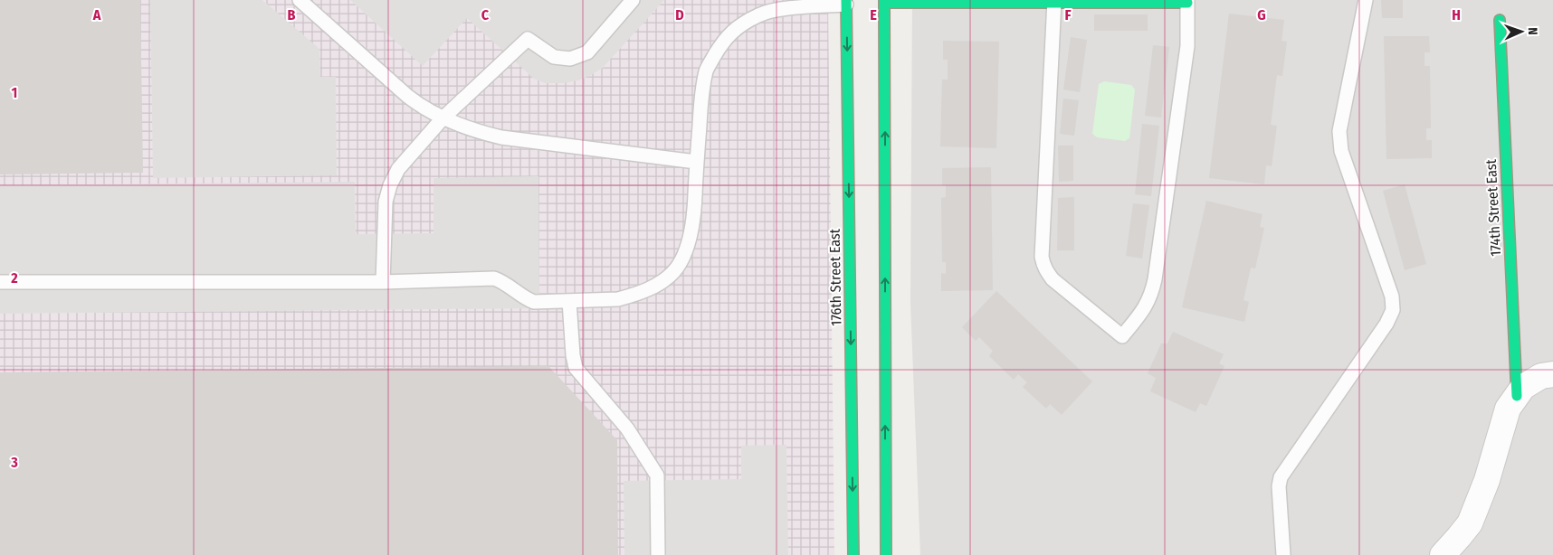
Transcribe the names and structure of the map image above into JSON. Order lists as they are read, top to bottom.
{
  "streets": {
    "main road": ["174th Street East", "176th Street East"]
  },
  "north": "right",
  "grid": {
    "columns": [
      "A",
      "B",
      "C",
      "D",
      "E",
      "F",
      "G",
      "H"
    ],
    "rows": ["1", "2", "3"]
  }
}
